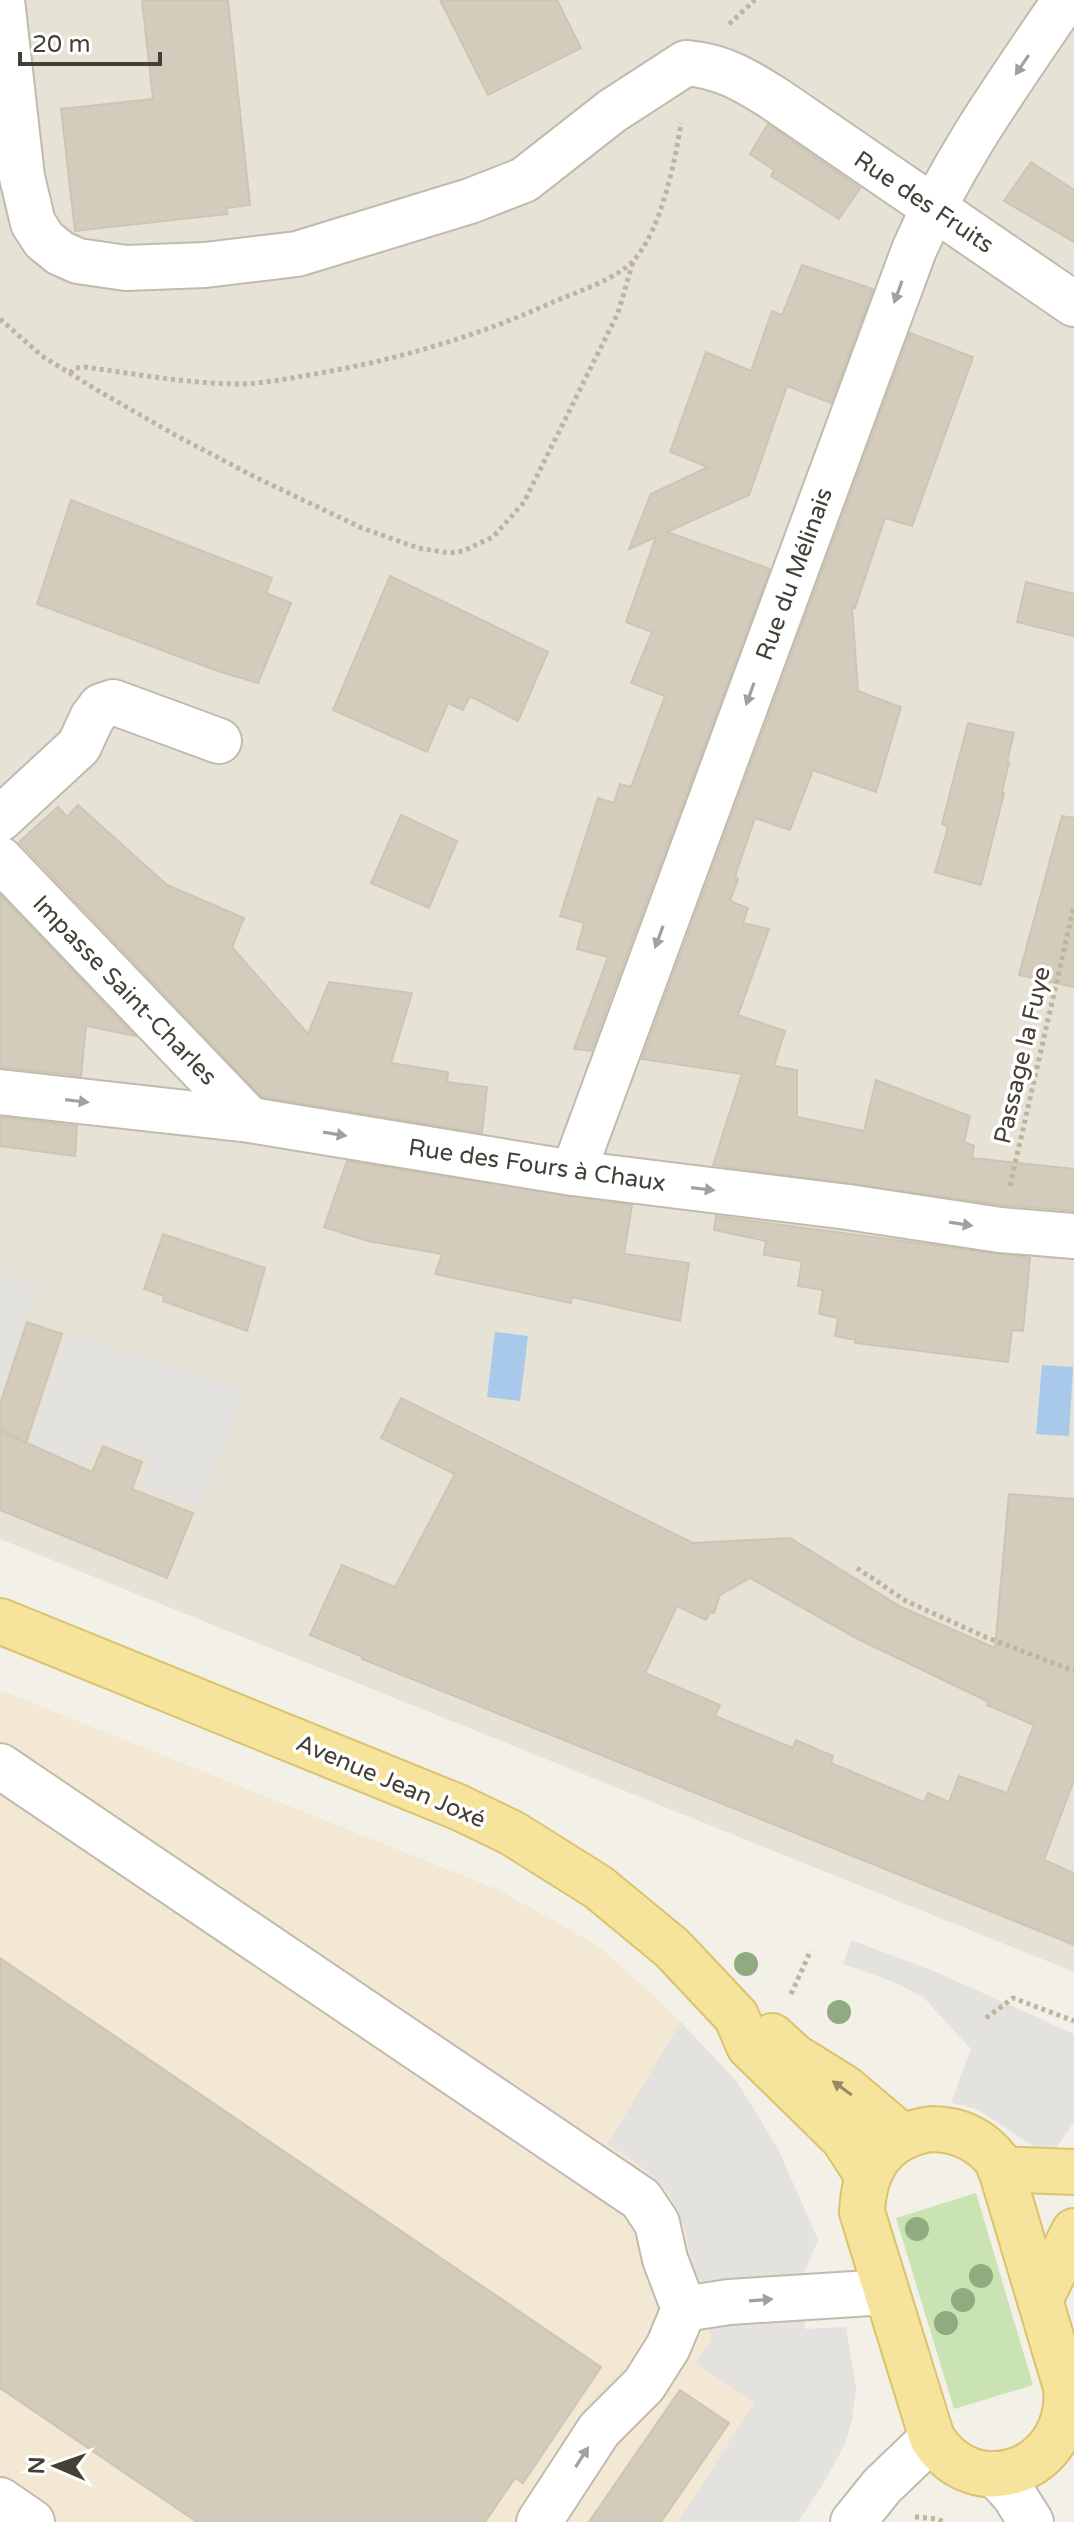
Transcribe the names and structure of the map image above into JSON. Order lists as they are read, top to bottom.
{
  "streets": {
    "main road": ["Avenue Jean Joxé"],
    "street": [
      "Rue des Fruits",
      "Rue du Mélinais",
      "Impasse Saint-Charles",
      "Rue des Fours à Chaux"
    ],
    "path": ["Passage la Fuye"]
  },
  "crossings": [
    ["Rue des Fruits", "Rue du Mélinais"],
    ["Rue du Mélinais", "Rue des Fours à Chaux"],
    ["Impasse Saint-Charles", "Rue des Fours à Chaux"]
  ],
  "one_way": ["Rue du Mélinais", "Rue des Fours à Chaux"],
  "scale_bar": "20 m",
  "north": "left"
}
